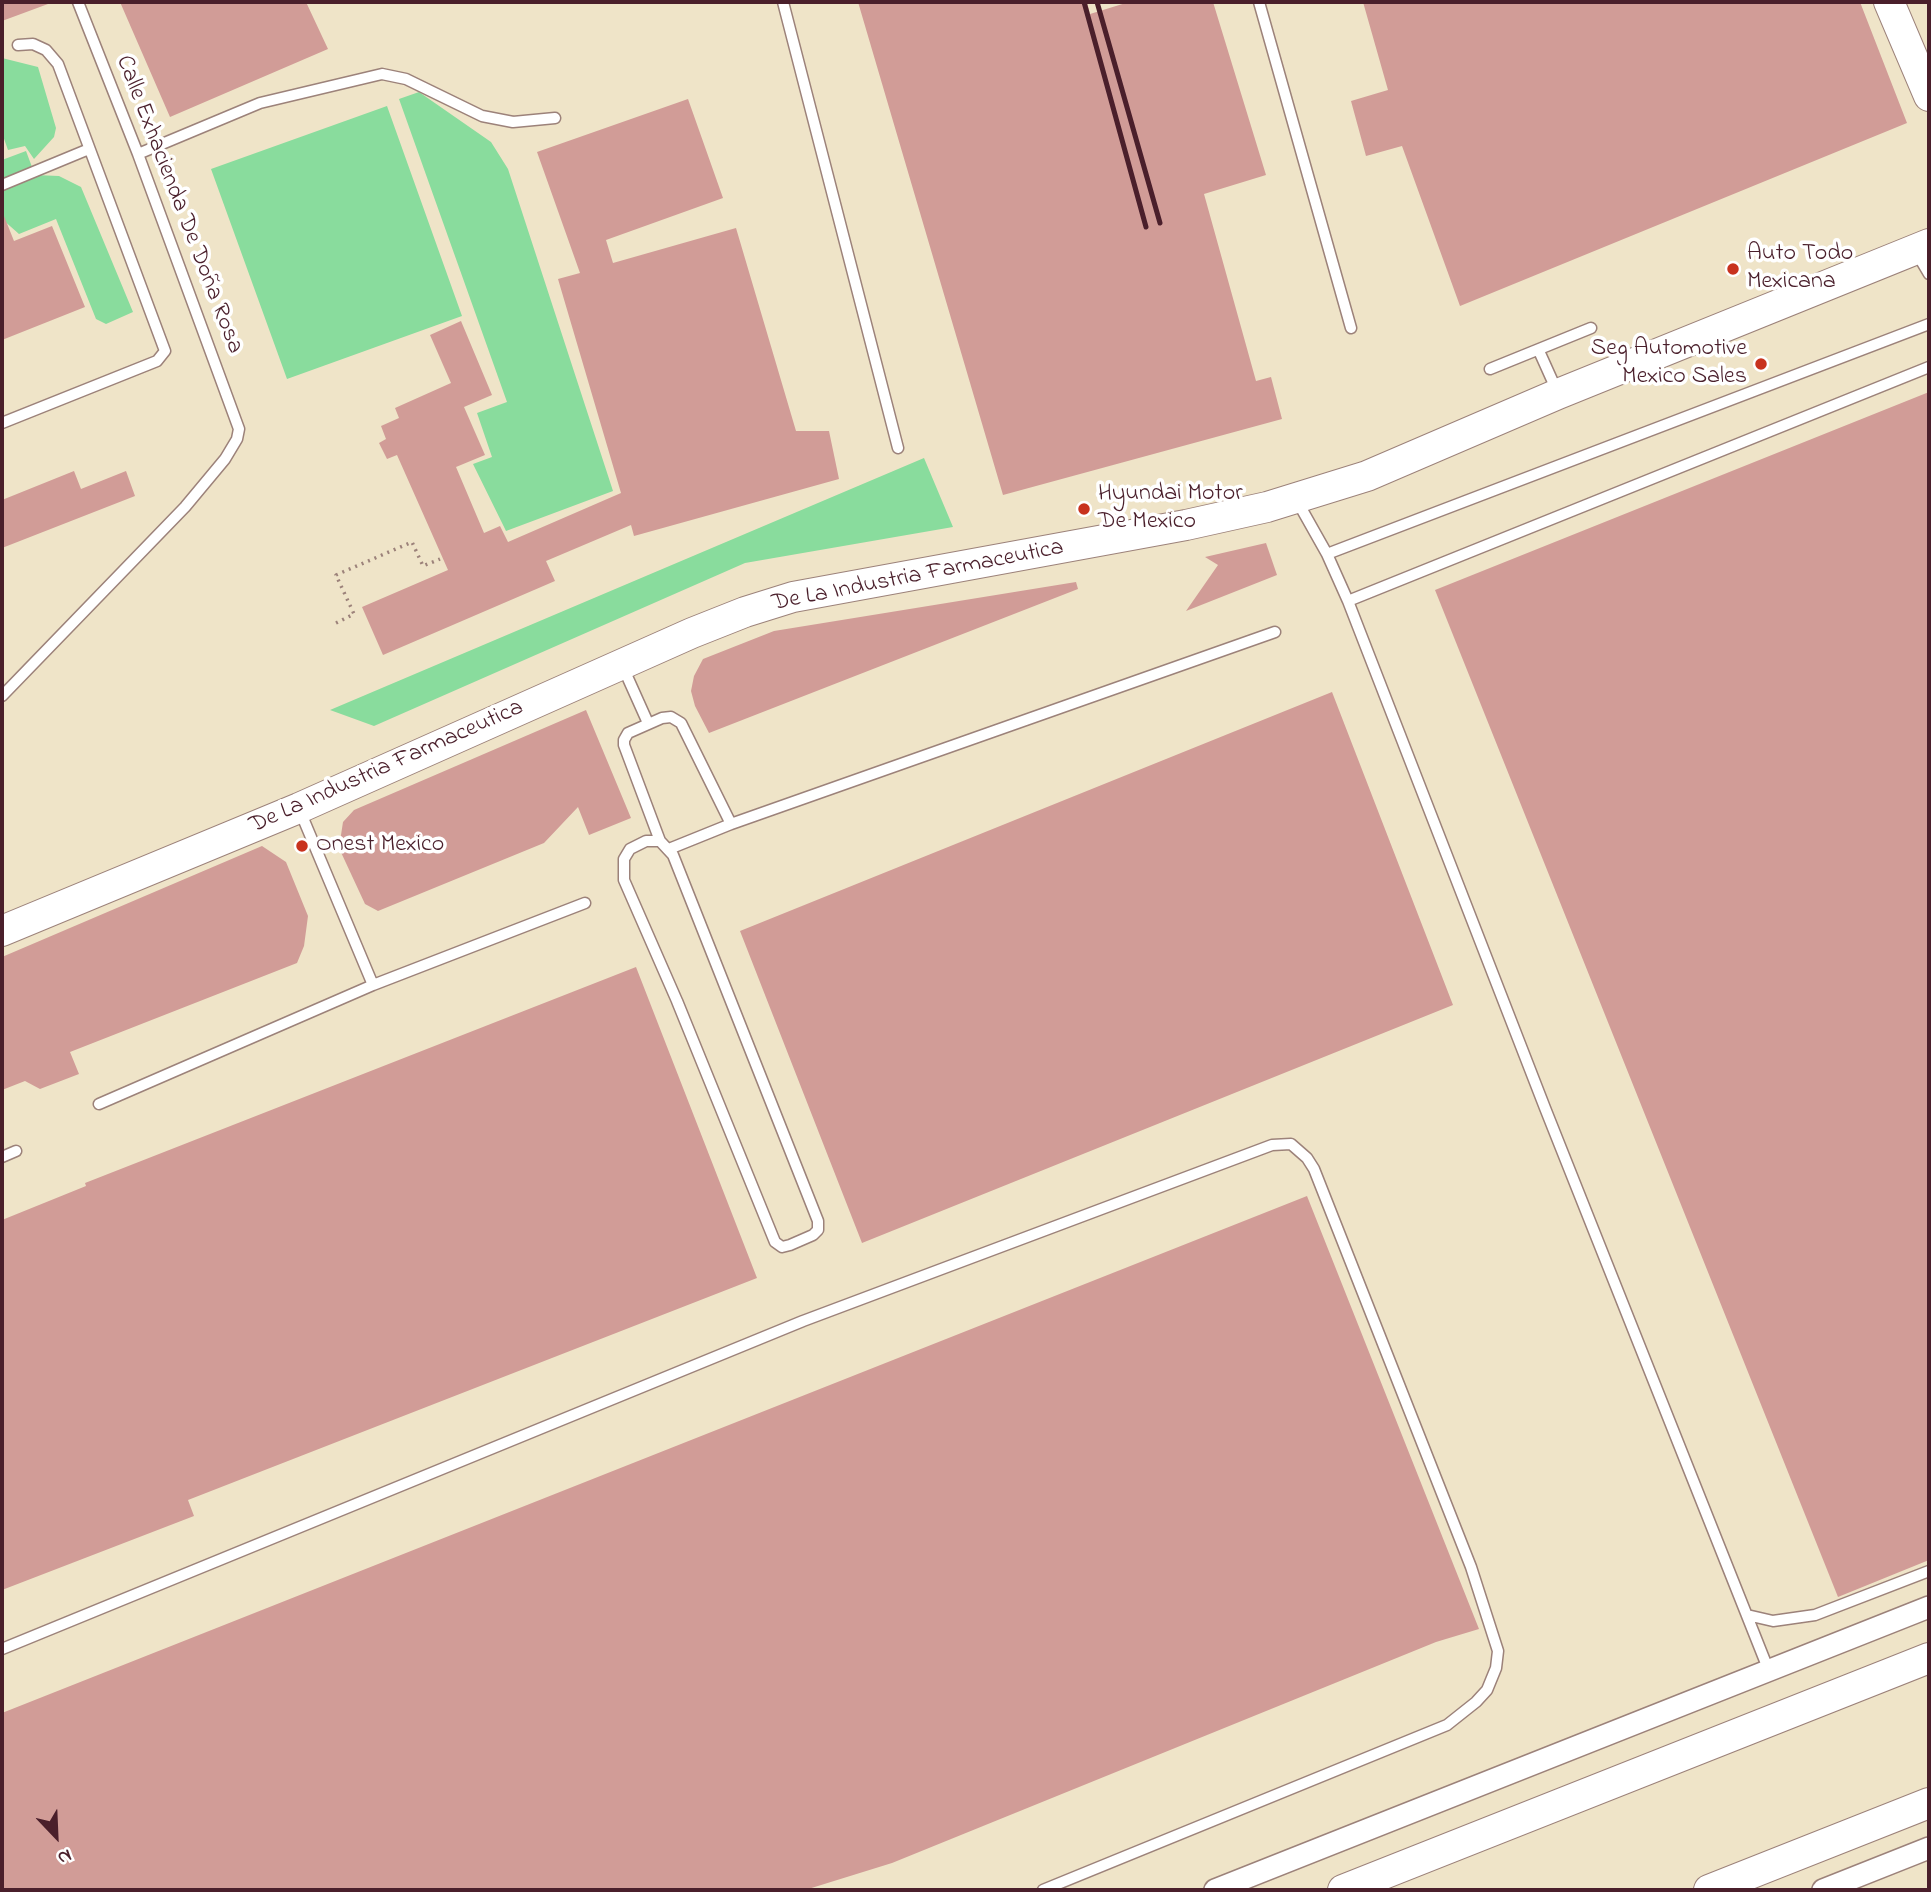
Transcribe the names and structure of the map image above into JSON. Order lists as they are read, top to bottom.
{
  "streets": {
    "main road": ["De La Industria Farmaceutica"],
    "lane": ["Calle Exhacienda De Doña Rosa"]
  },
  "places": [
    "Auto Todo Mexicana",
    "Seg Automotive Mexico Sales",
    "Hyundai Motor De Mexico",
    "Onest Mexico"
  ],
  "north": "bottom right"
}
